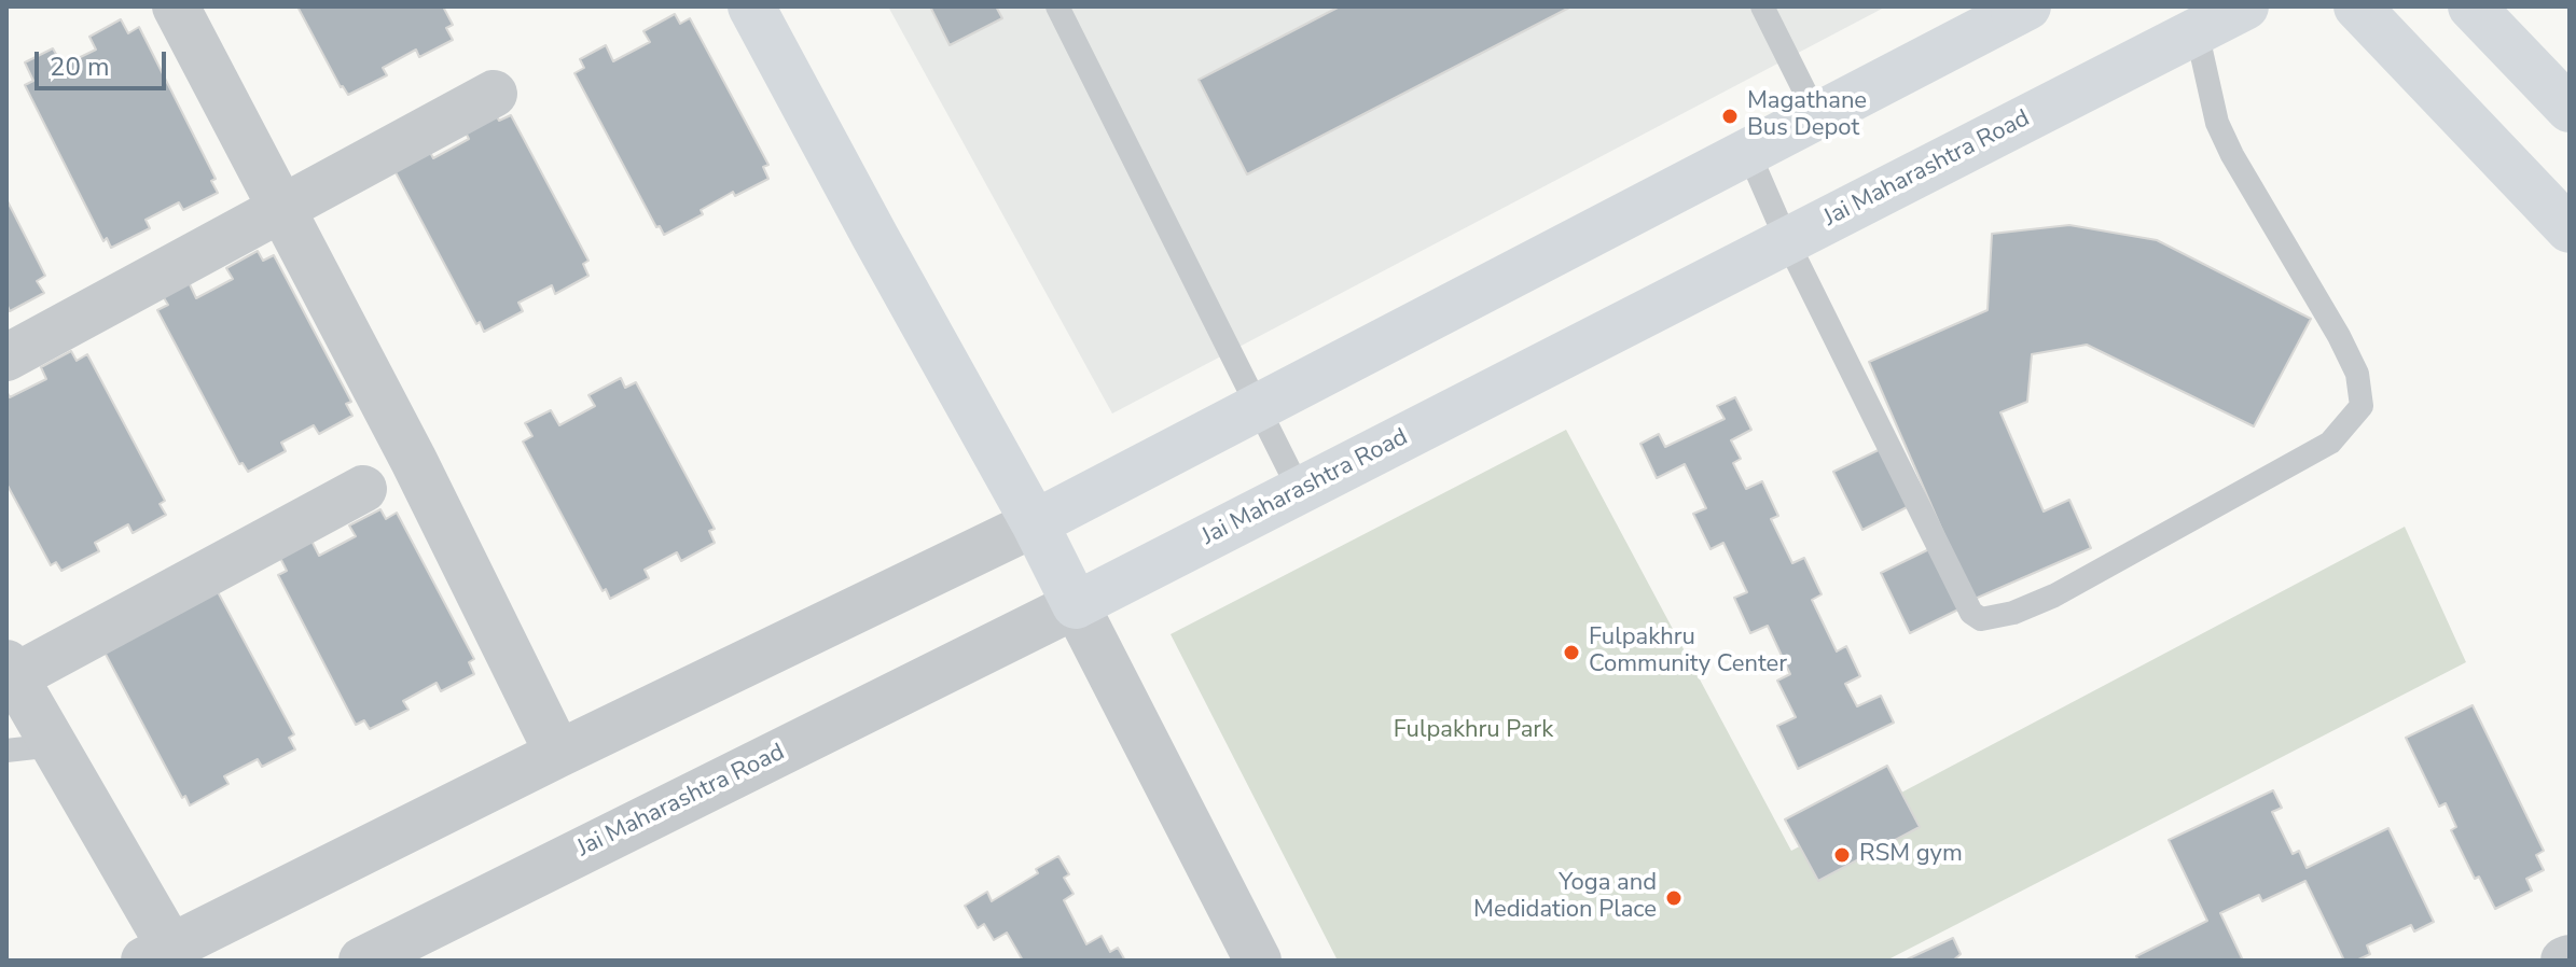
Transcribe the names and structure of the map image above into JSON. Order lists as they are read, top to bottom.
{
  "streets": {
    "main road": ["Jai Maharashtra Road"]
  },
  "parks": ["Fulpakhru Park"],
  "places": [
    "Magathane Bus Depot",
    "Fulpakhru Community Center",
    "RSM gym",
    "Yoga and Medidation Place"
  ],
  "scale_bar": "20 m"
}
